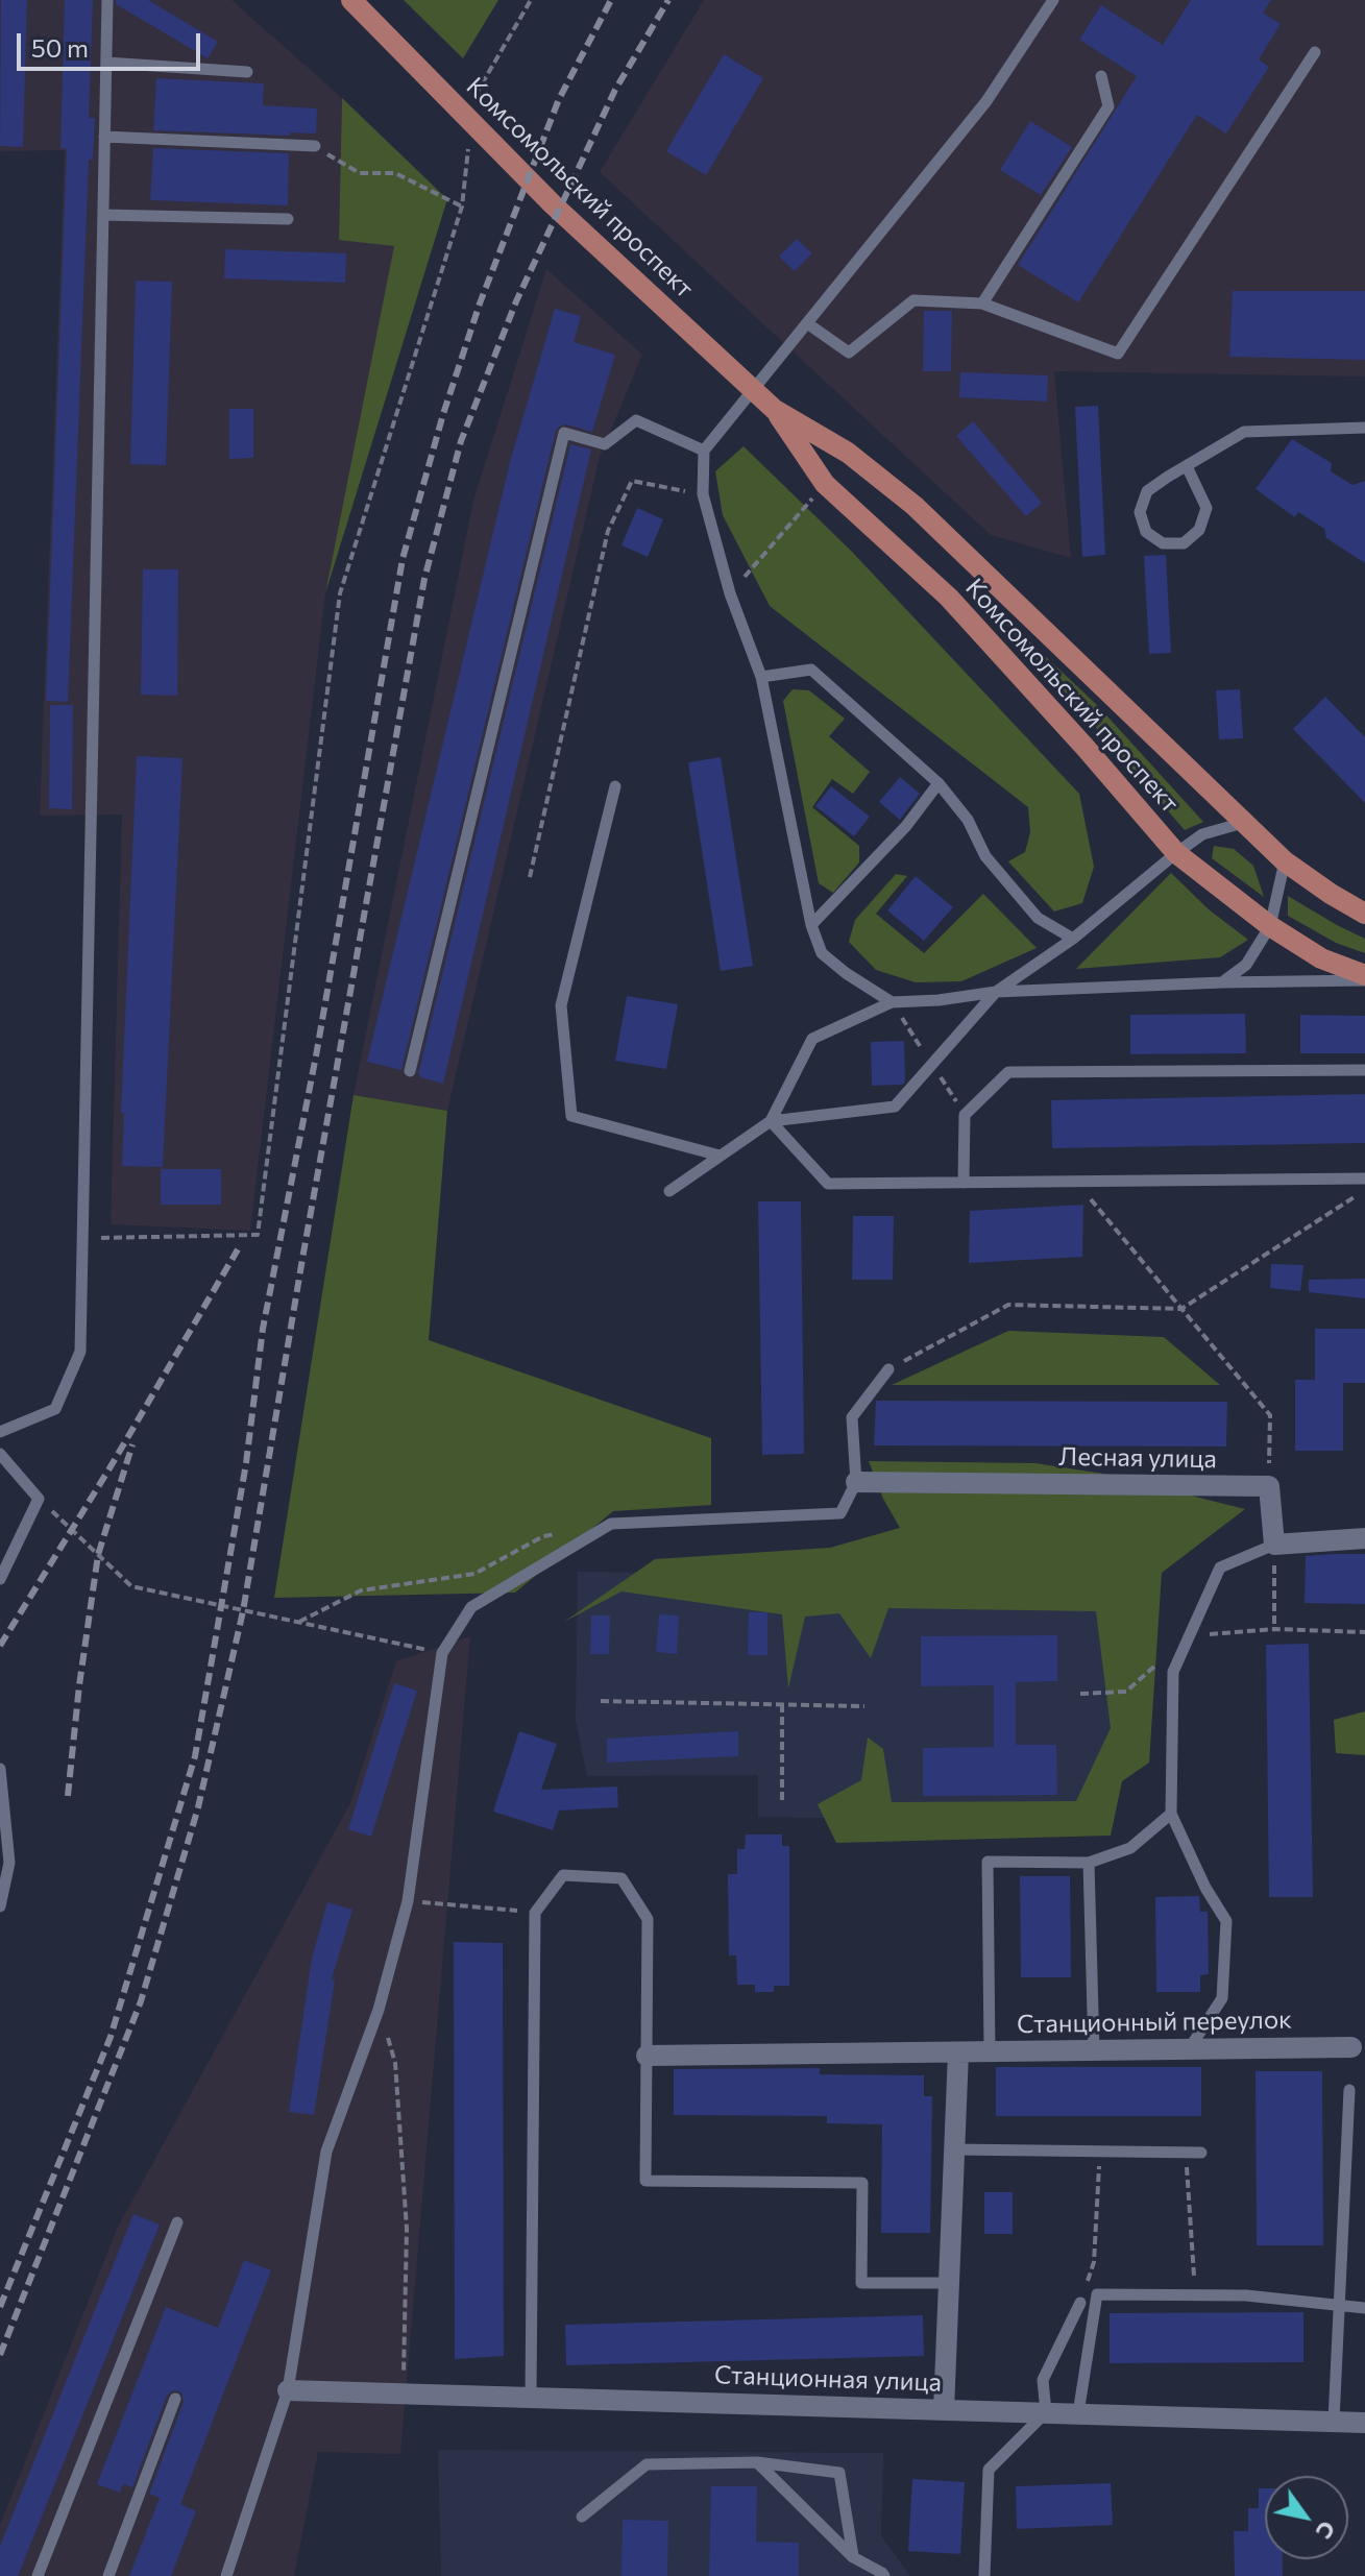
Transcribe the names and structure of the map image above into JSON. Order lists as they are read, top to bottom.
{
  "streets": {
    "main road": ["Комсомольский проспект"],
    "street": ["Лесная улица", "Станционный переулок", "Станционная улица"]
  },
  "scale_bar": "50 m",
  "north": "bottom right"
}
